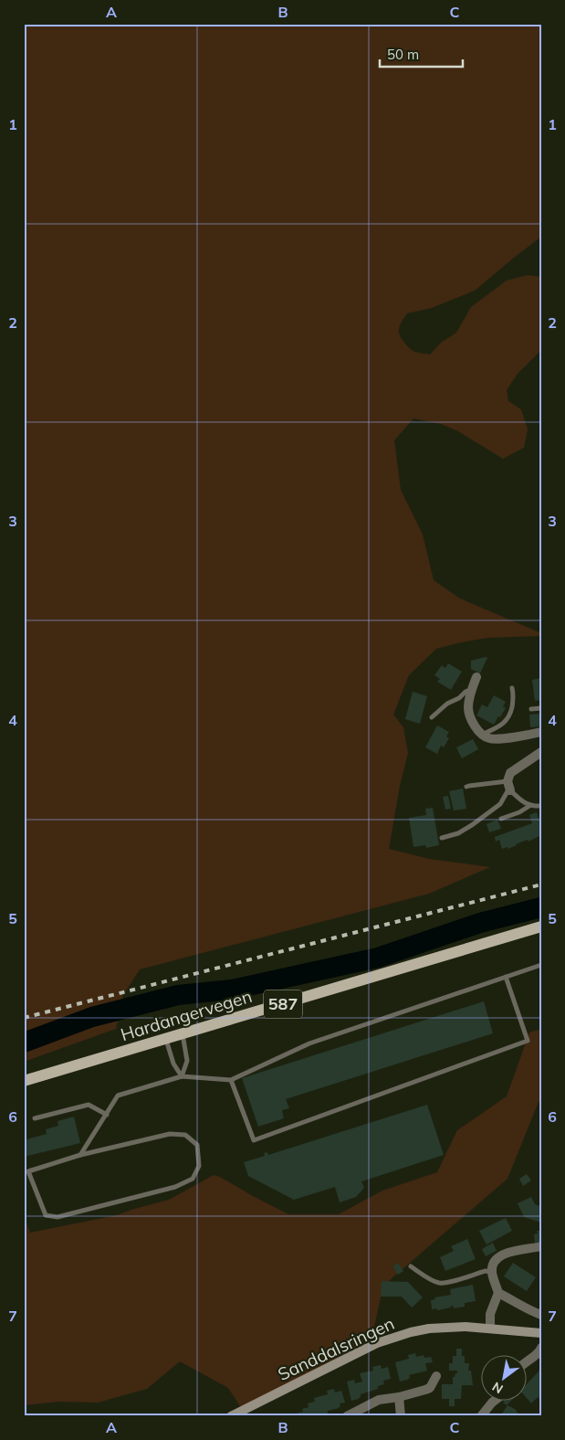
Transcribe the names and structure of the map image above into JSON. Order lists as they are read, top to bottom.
{
  "streets": {
    "main road": ["587", "Hardangervegen", "Sanddalsringen"]
  },
  "scale_bar": "50 m",
  "north": "bottom left",
  "grid": {
    "columns": ["A", "B", "C"],
    "rows": [
      "1",
      "2",
      "3",
      "4",
      "5",
      "6",
      "7"
    ]
  }
}
